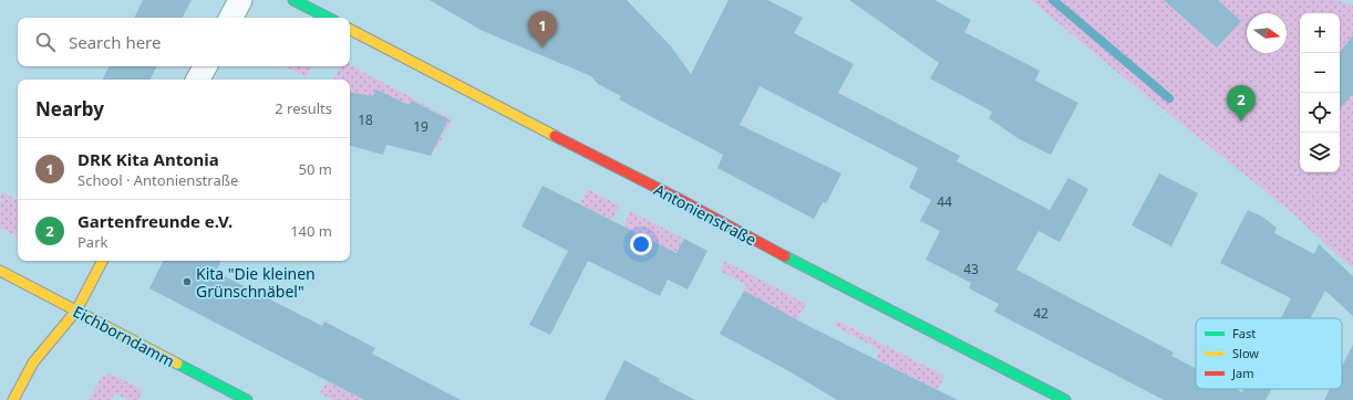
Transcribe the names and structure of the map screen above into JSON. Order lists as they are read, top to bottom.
{
  "streets": {
    "main road": ["Antonienstraße", "Eichborndamm"]
  },
  "places": ["Kita \"Die kleinen Grünschnäbel\""],
  "house_numbers": [
    "18",
    "19",
    "44",
    "43",
    "42"
  ],
  "legend": ["Fast", "Slow", "Jam"],
  "north": "right",
  "page": {
    "pins": ["1", "2"],
    "map_buttons": ["+", "−"],
    "search": "Search here",
    "heading": ["Nearby", "2 results"],
    "list": [
      {
        "mark": "1",
        "name": "DRK Kita Antonia",
        "note": "School · Antonienstraße",
        "value": "50 m"
      },
      {
        "mark": "2",
        "name": "Gartenfreunde e.V.",
        "note": "Park",
        "value": "140 m"
      }
    ]
  }
}
